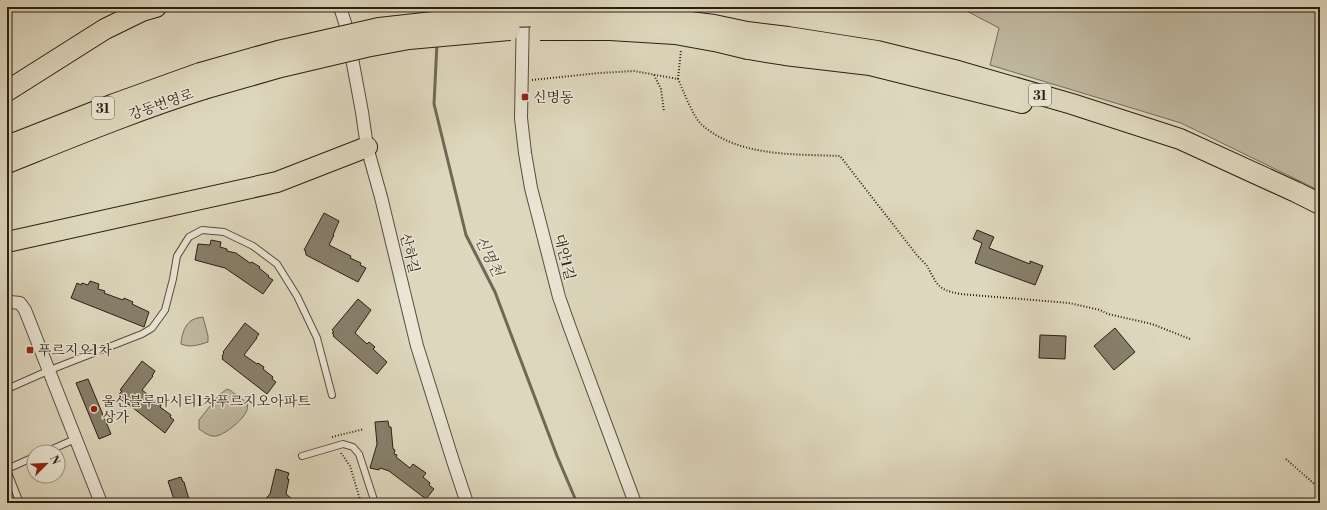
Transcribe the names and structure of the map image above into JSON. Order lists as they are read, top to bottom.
{
  "streets": {
    "highway": ["31", "강동번영로"],
    "street": ["산하길", "대안1길"]
  },
  "water": ["신명천"],
  "places": {
    "transit": ["신명동", "푸르지오1차"],
    "other": ["울산블루마시티1차푸르지오아파트 상가"]
  },
  "north": "top right"
}
